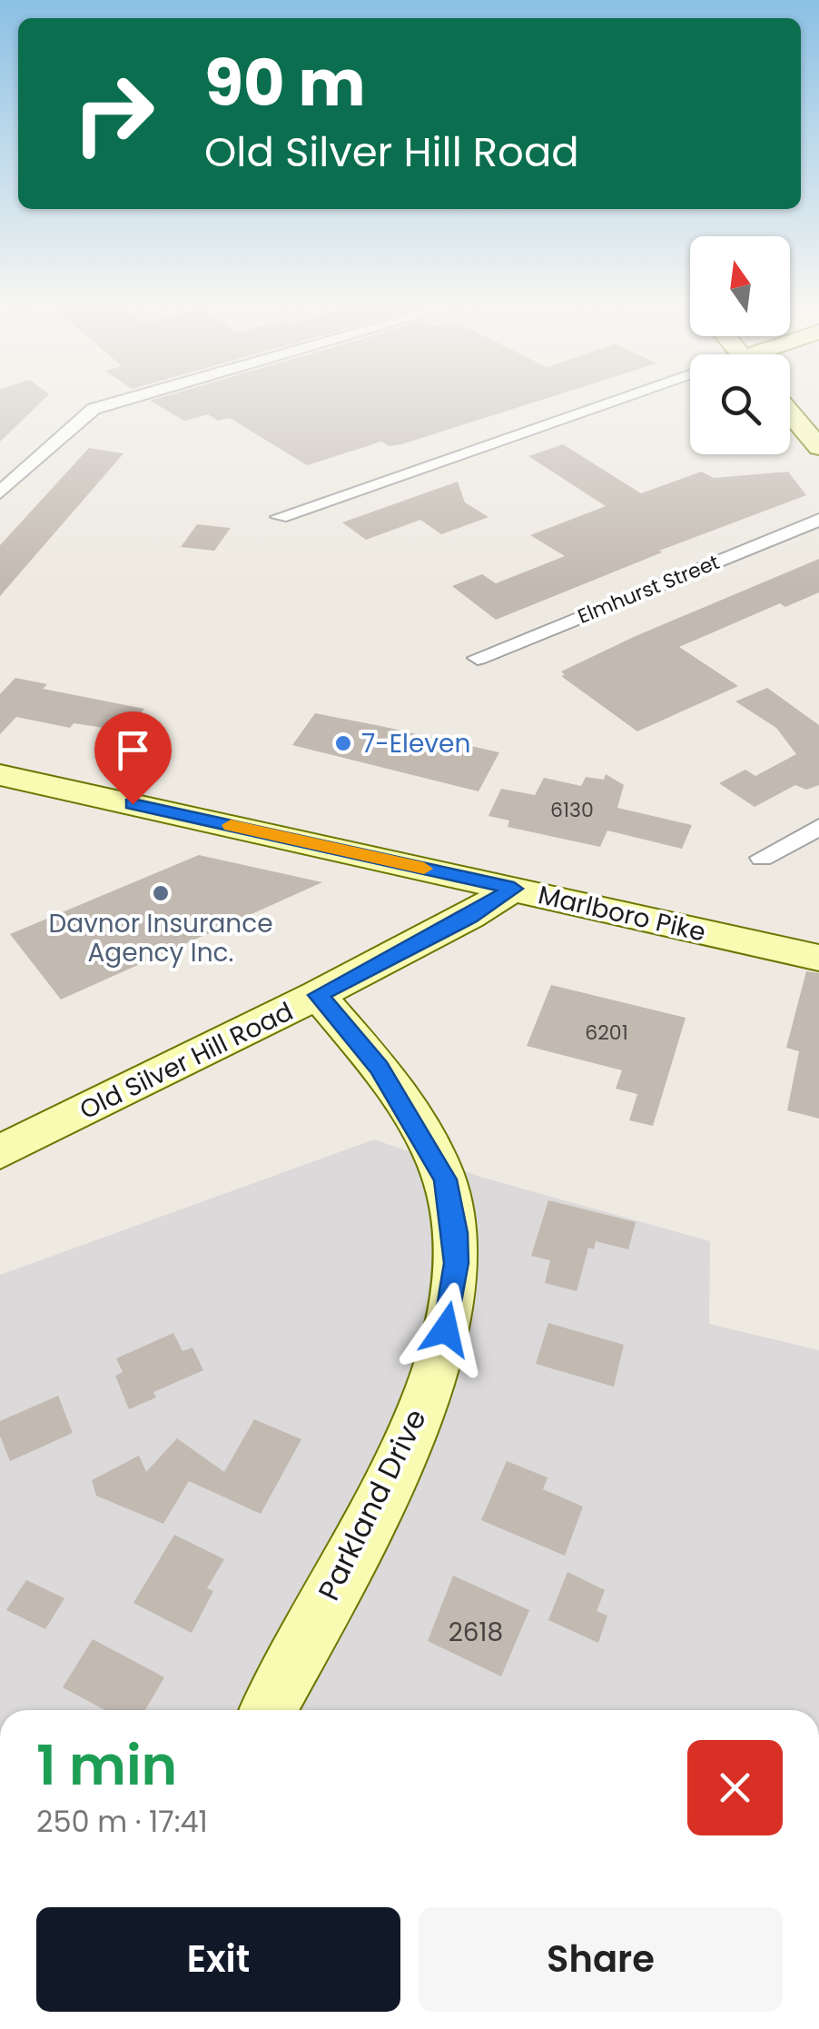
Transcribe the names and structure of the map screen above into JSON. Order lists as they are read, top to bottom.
{
  "streets": {
    "street": [
      "Elmhurst Street",
      "Marlboro Pike",
      "Old Silver Hill Road",
      "Parkland Drive"
    ]
  },
  "crossings": [
    ["Marlboro Pike", "Old Silver Hill Road"],
    ["Old Silver Hill Road", "Parkland Drive"]
  ],
  "places": ["7-Eleven", "Davnor Insurance Agency Inc."],
  "house_numbers": ["6130", "6201", "2618"],
  "north": "top",
  "page": {
    "turn": ["90 m", "Old Silver Hill Road"],
    "heading": ["1 min", "250 m · 17:41"],
    "buttons": ["Exit", "Share"]
  }
}
